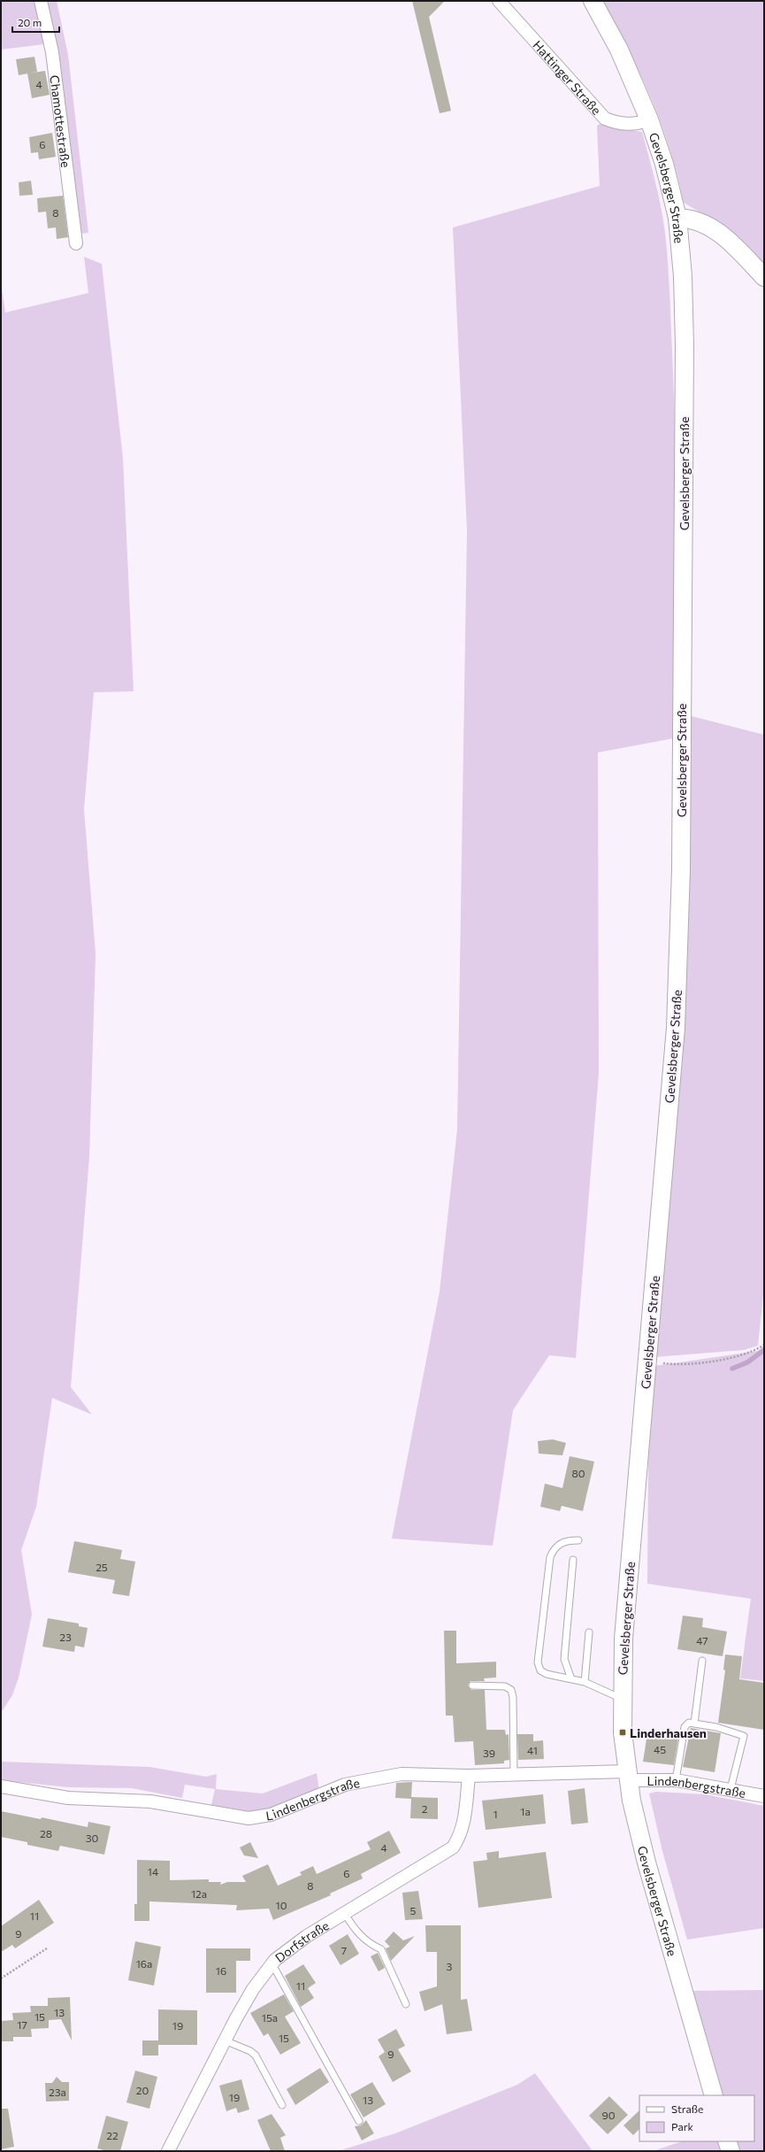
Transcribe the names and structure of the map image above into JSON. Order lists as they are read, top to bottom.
{
  "streets": {
    "main road": ["Gevelsberger Straße"],
    "street": [
      "Hattinger Straße",
      "Chamottestraße",
      "Lindenbergstraße",
      "Dorfstraße"
    ]
  },
  "crossings": [
    ["Hattinger Straße", "Gevelsberger Straße"],
    ["Gevelsberger Straße", "Lindenbergstraße"],
    ["Lindenbergstraße", "Dorfstraße"]
  ],
  "places": {
    "transit": ["Linderhausen"]
  },
  "house_numbers": [
    "4",
    "6",
    "8",
    "80",
    "25",
    "23",
    "47",
    "45",
    "41",
    "39",
    "2",
    "1a",
    "1",
    "28",
    "30",
    "4",
    "14",
    "6",
    "8",
    "12a",
    "10",
    "5",
    "11",
    "9",
    "7",
    "16a",
    "3",
    "16",
    "11",
    "13",
    "15",
    "15a",
    "17",
    "19",
    "15",
    "9",
    "20",
    "23a",
    "19",
    "13",
    "90",
    "22"
  ],
  "legend": ["Straße", "Park"],
  "scale_bar": "20 m"
}
